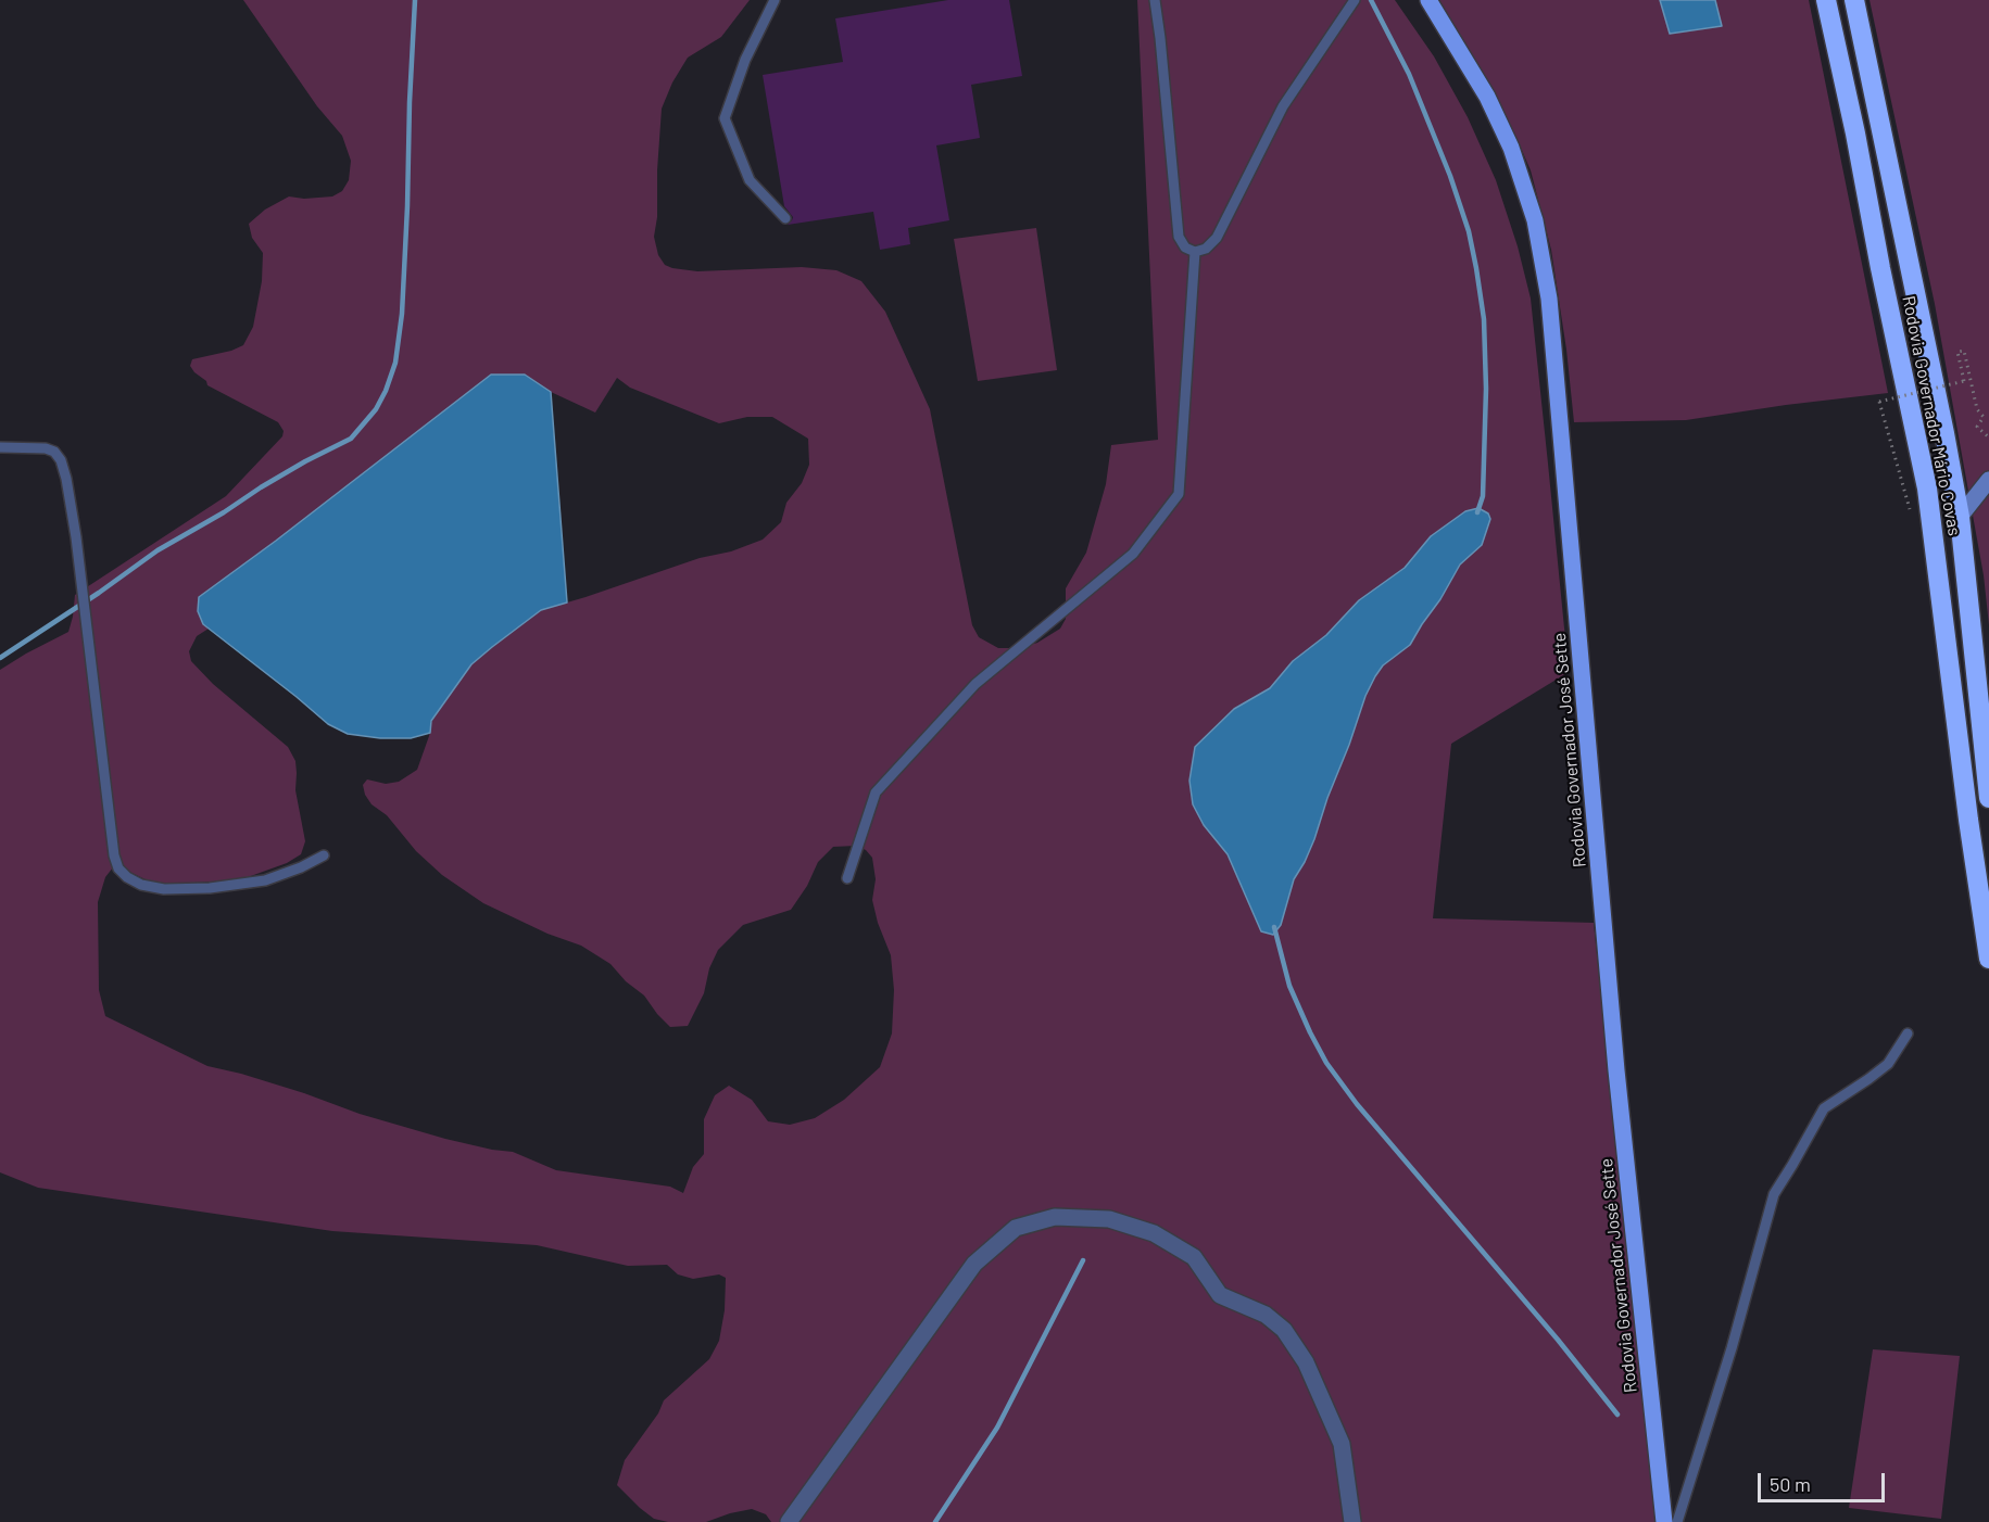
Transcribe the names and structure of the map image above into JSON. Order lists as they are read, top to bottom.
{
  "streets": {
    "highway": ["Rodovia Governador Mário Covas"],
    "main road": ["Rodovia Governador José Sette"]
  },
  "scale_bar": "50 m"
}
